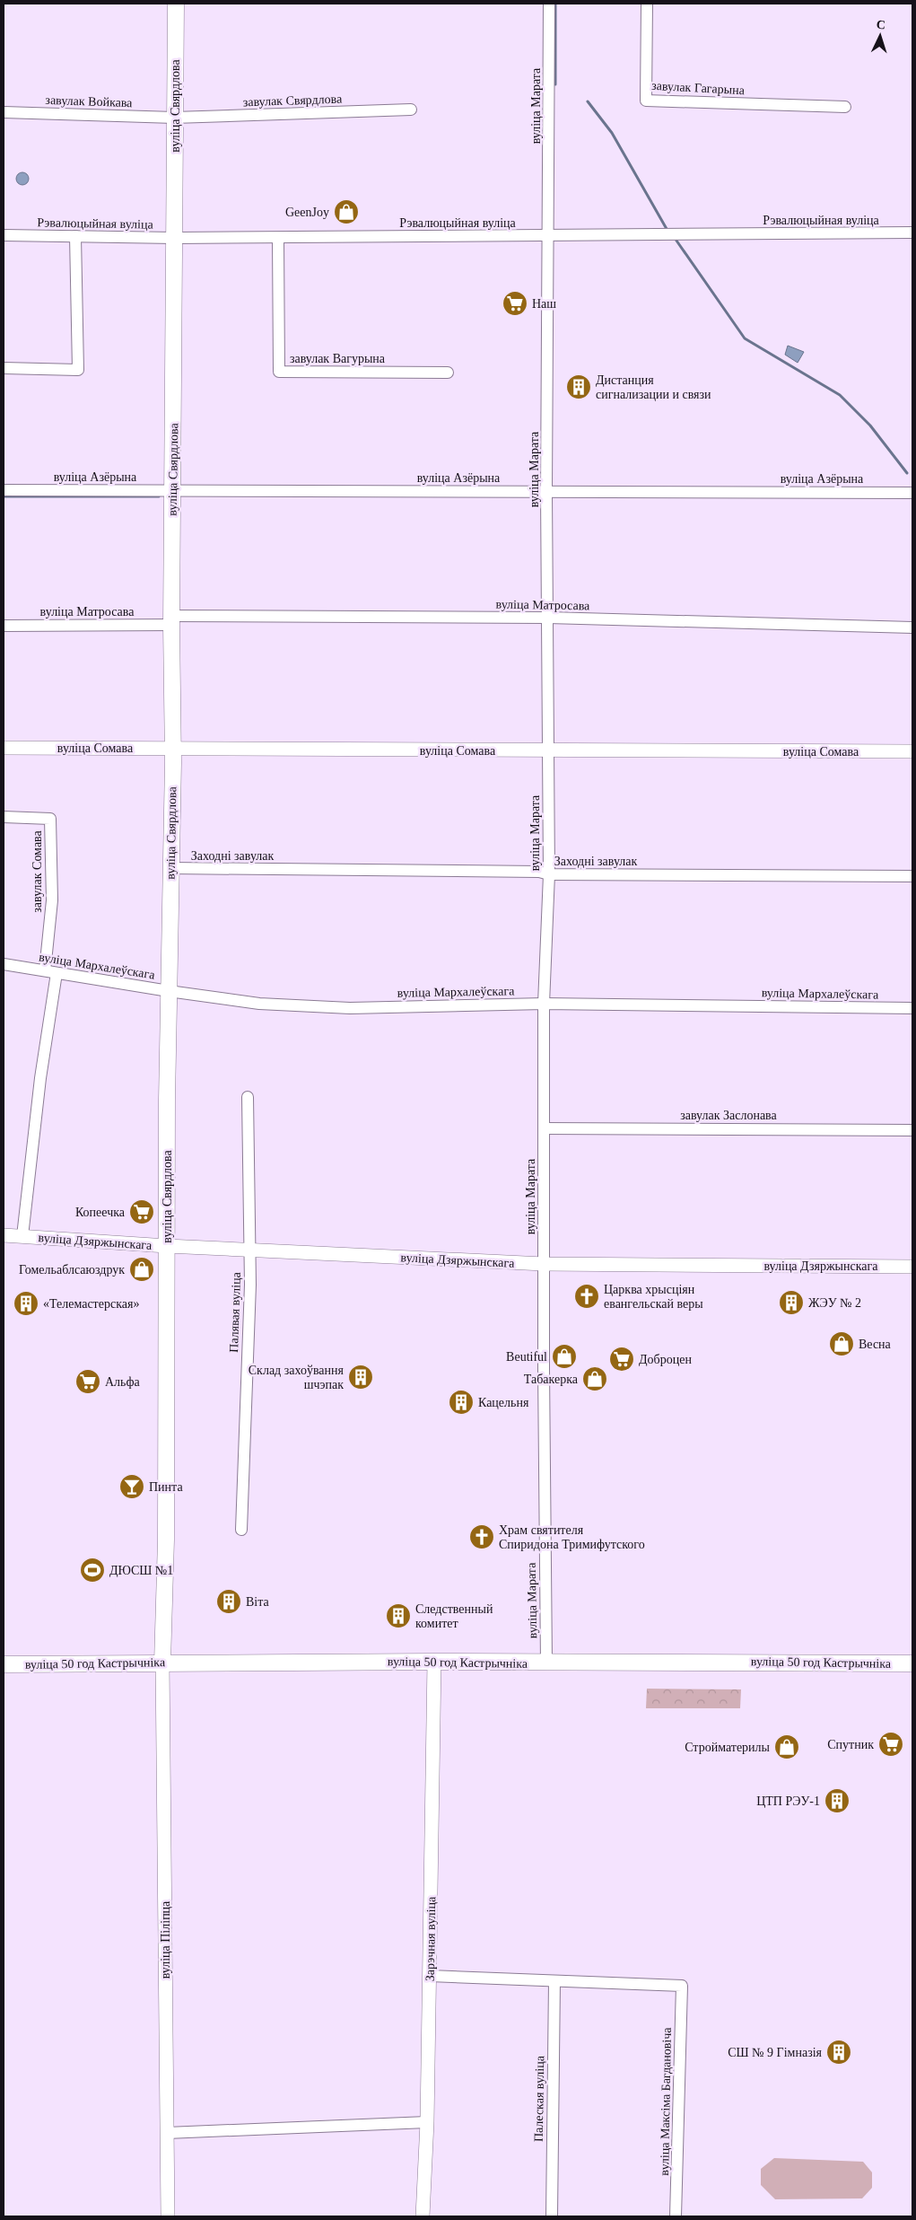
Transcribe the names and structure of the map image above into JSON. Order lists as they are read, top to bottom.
{
  "streets": {
    "main road": ["вуліца Свярдлова", "вуліца 50 год Кастрычніка"],
    "street": [
      "завулак Гагарына",
      "завулак Свярдлова",
      "завулак Войкава",
      "вуліца Марата",
      "Рэвалюцыйная вуліца",
      "завулак Вагурына",
      "вуліца Азёрына",
      "вуліца Матросава",
      "вуліца Сомава",
      "Заходні завулак",
      "завулак Сомава",
      "вуліца Мархалеўскага",
      "завулак Заслонава",
      "вуліца Дзяржынскага",
      "Палявая вуліца",
      "Зарэчная вуліца",
      "вуліца Піліпца",
      "Палеская вуліца",
      "вуліца Максіма Багдановіча"
    ]
  },
  "crossings": [
    ["завулак Свярдлова", "завулак Войкава"],
    ["завулак Свярдлова", "вуліца Свярдлова"],
    ["завулак Войкава", "вуліца Свярдлова"],
    ["вуліца Свярдлова", "Рэвалюцыйная вуліца"],
    ["вуліца Свярдлова", "вуліца Азёрына"],
    ["вуліца Свярдлова", "вуліца Матросава"],
    ["вуліца Свярдлова", "вуліца Сомава"],
    ["вуліца Свярдлова", "Заходні завулак"],
    ["вуліца Свярдлова", "вуліца Мархалеўскага"],
    ["вуліца Свярдлова", "вуліца Дзяржынскага"],
    ["вуліца Свярдлова", "вуліца 50 год Кастрычніка"],
    ["вуліца Свярдлова", "вуліца Піліпца"],
    ["вуліца Марата", "Рэвалюцыйная вуліца"],
    ["вуліца Марата", "вуліца Азёрына"],
    ["вуліца Марата", "вуліца Матросава"],
    ["вуліца Марата", "вуліца Сомава"],
    ["вуліца Марата", "Заходні завулак"],
    ["вуліца Марата", "вуліца Мархалеўскага"],
    ["вуліца Марата", "завулак Заслонава"],
    ["вуліца Марата", "вуліца Дзяржынскага"],
    ["вуліца Марата", "вуліца 50 год Кастрычніка"],
    ["Рэвалюцыйная вуліца", "завулак Вагурына"],
    ["завулак Сомава", "вуліца Мархалеўскага"],
    ["вуліца Дзяржынскага", "Палявая вуліца"],
    ["вуліца 50 год Кастрычніка", "Зарэчная вуліца"],
    ["вуліца 50 год Кастрычніка", "вуліца Піліпца"],
    ["Палеская вуліца", "вуліца Максіма Багдановіча"]
  ],
  "places": {
    "shop": [
      "GeenJoy",
      "Гомельаблсаюздрук",
      "Весна",
      "Beutiful",
      "Табакерка",
      "Стройматерилы"
    ],
    "supermarket": [
      "Наш",
      "Копеечка",
      "Доброцен",
      "Альфа",
      "Спутник"
    ],
    "building": [
      "Дистанция сигнализации и связи",
      "ЖЭУ № 2",
      "«Телемастерская»",
      "Склад захоўвання шчэпак",
      "Кацельня",
      "Віта",
      "Следственный комитет",
      "ЦТП РЭУ-1",
      "СШ № 9 Гімназія"
    ],
    "church": ["Царква хрысціян евангельскай веры", "Храм святителя Спиридона Тримифутского"],
    "bar": ["Пинта"],
    "sports": ["ДЮСШ №1"]
  },
  "north": "top"
}
